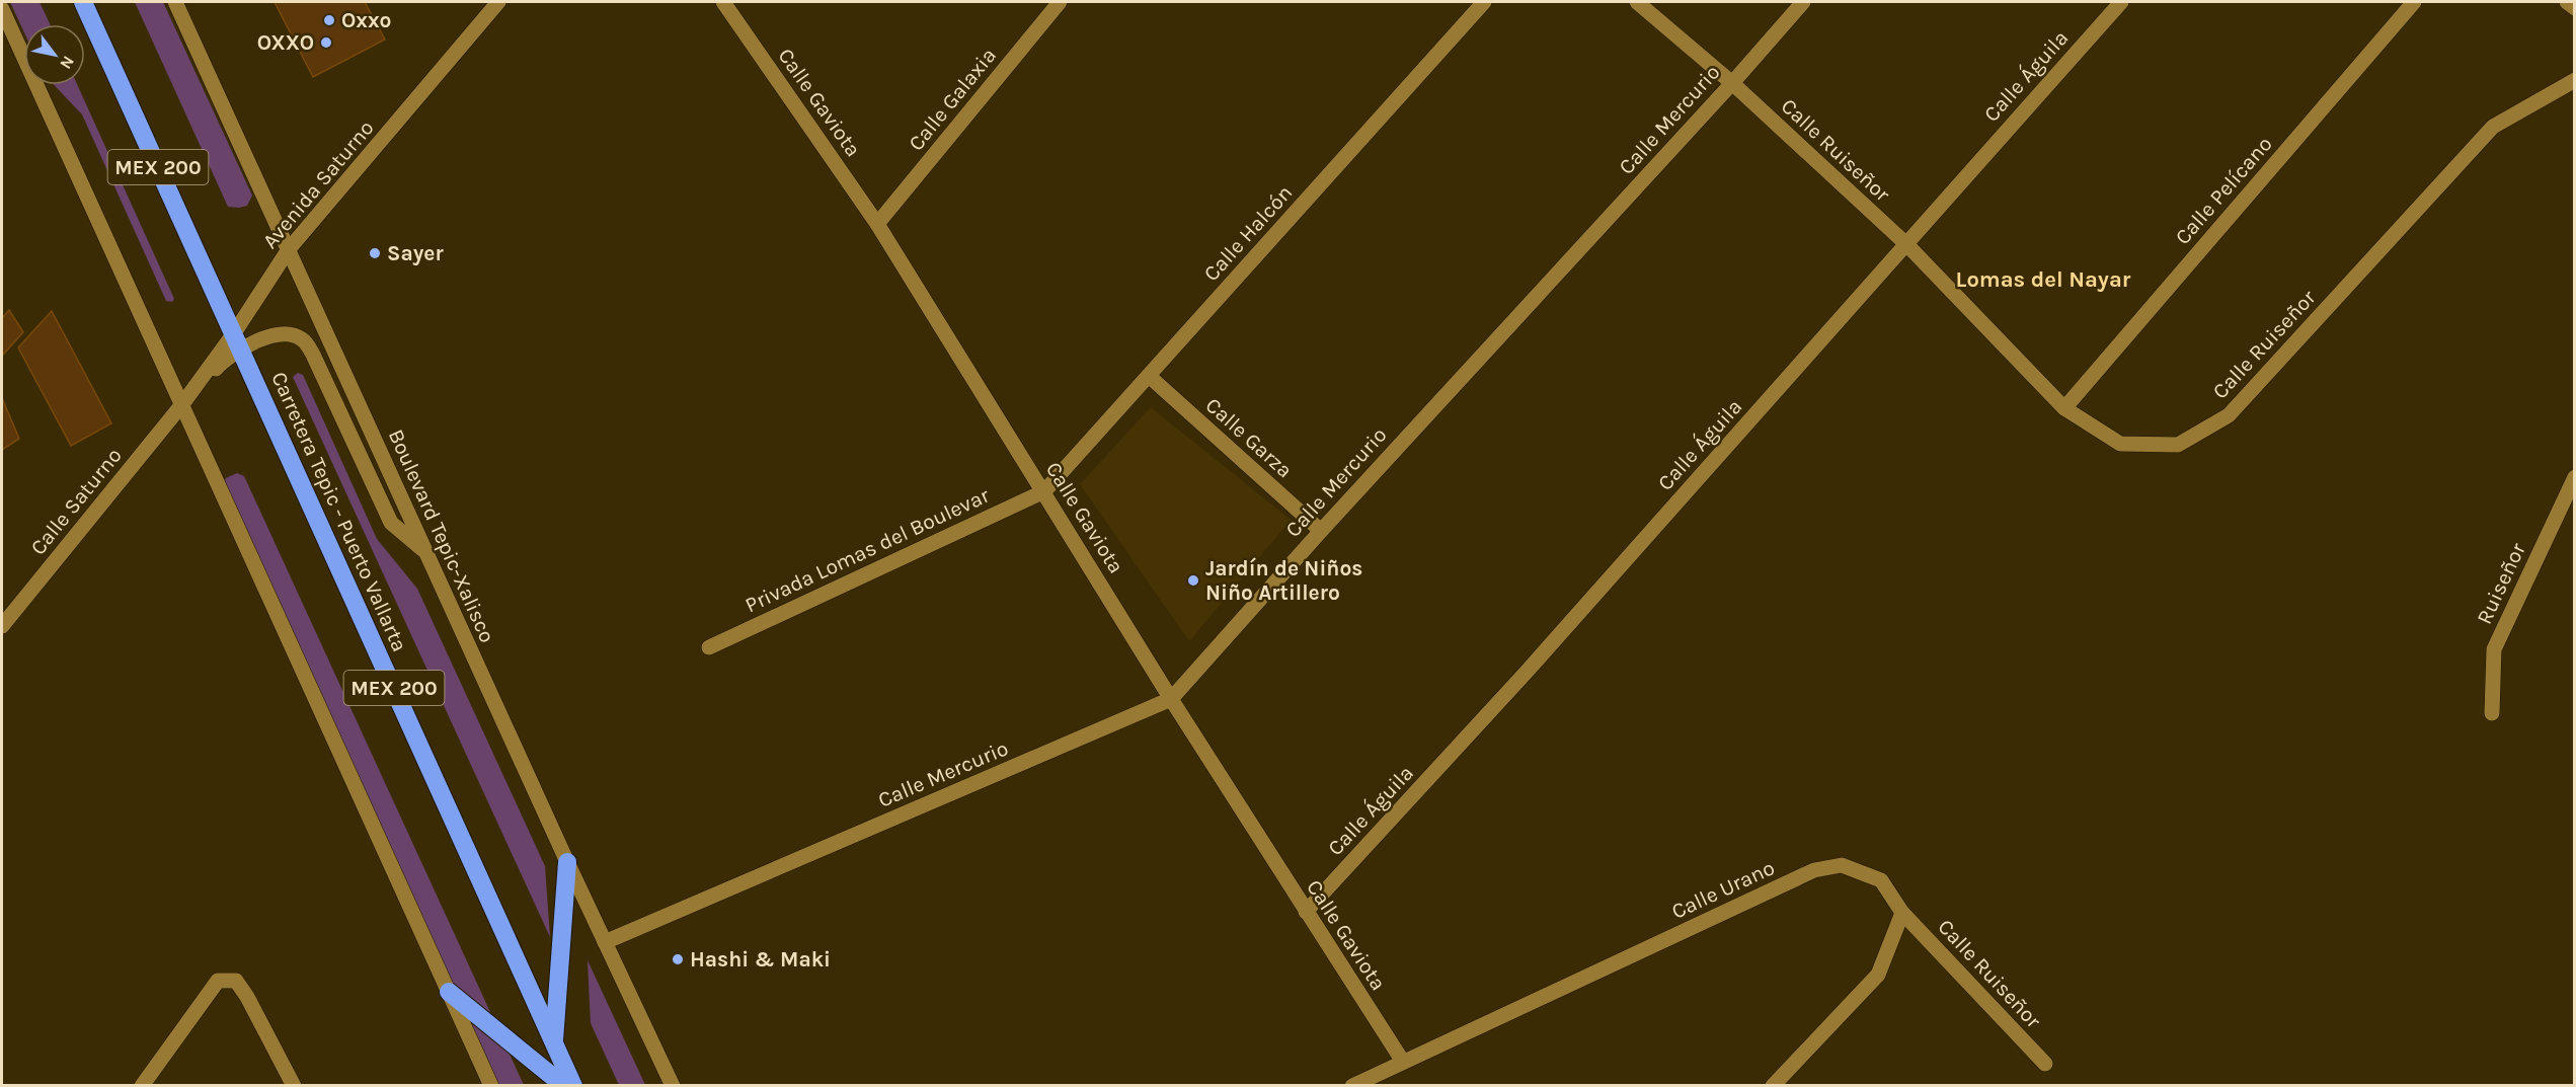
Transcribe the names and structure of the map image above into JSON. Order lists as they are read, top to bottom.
{
  "streets": {
    "highway": ["MEX 200", "Carretera Tepic - Puerto Vallarta"],
    "street": [
      "Calle Águila",
      "Calle Galaxia",
      "Calle Gaviota",
      "Calle Mercurio",
      "Calle Ruiseñor",
      "Avenida Saturno",
      "Calle Pelícano",
      "Calle Halcón",
      "Calle Garza",
      "Calle Saturno",
      "Boulevard Tepic-Xalisco",
      "Privada Lomas del Boulevar",
      "Ruiseñor",
      "Calle Urano"
    ]
  },
  "crossings": [
    ["Calle Águila", "Calle Gaviota"],
    ["Calle Águila", "Calle Ruiseñor"],
    ["Calle Galaxia", "Calle Gaviota"],
    ["Calle Gaviota", "Calle Mercurio"],
    ["Calle Gaviota", "Calle Halcón"],
    ["Calle Gaviota", "Privada Lomas del Boulevar"],
    ["Calle Gaviota", "Calle Urano"],
    ["Calle Mercurio", "Calle Ruiseñor"],
    ["Calle Mercurio", "Calle Garza"],
    ["Calle Mercurio", "Boulevard Tepic-Xalisco"],
    ["Calle Ruiseñor", "Calle Pelícano"],
    ["Calle Ruiseñor", "Calle Urano"],
    ["MEX 200", "Calle Saturno"],
    ["MEX 200", "Carretera Tepic - Puerto Vallarta"],
    ["Avenida Saturno", "Calle Saturno"],
    ["Avenida Saturno", "Carretera Tepic - Puerto Vallarta"],
    ["Avenida Saturno", "Boulevard Tepic-Xalisco"],
    ["Calle Halcón", "Calle Garza"],
    ["Calle Halcón", "Privada Lomas del Boulevar"],
    ["Calle Saturno", "Carretera Tepic - Puerto Vallarta"]
  ],
  "districts": ["Lomas del Nayar"],
  "places": [
    "Oxxo",
    "OXXO",
    "Sayer",
    "Jardín de Niños Niño Artillero",
    "Hashi & Maki"
  ],
  "north": "bottom right"
}
